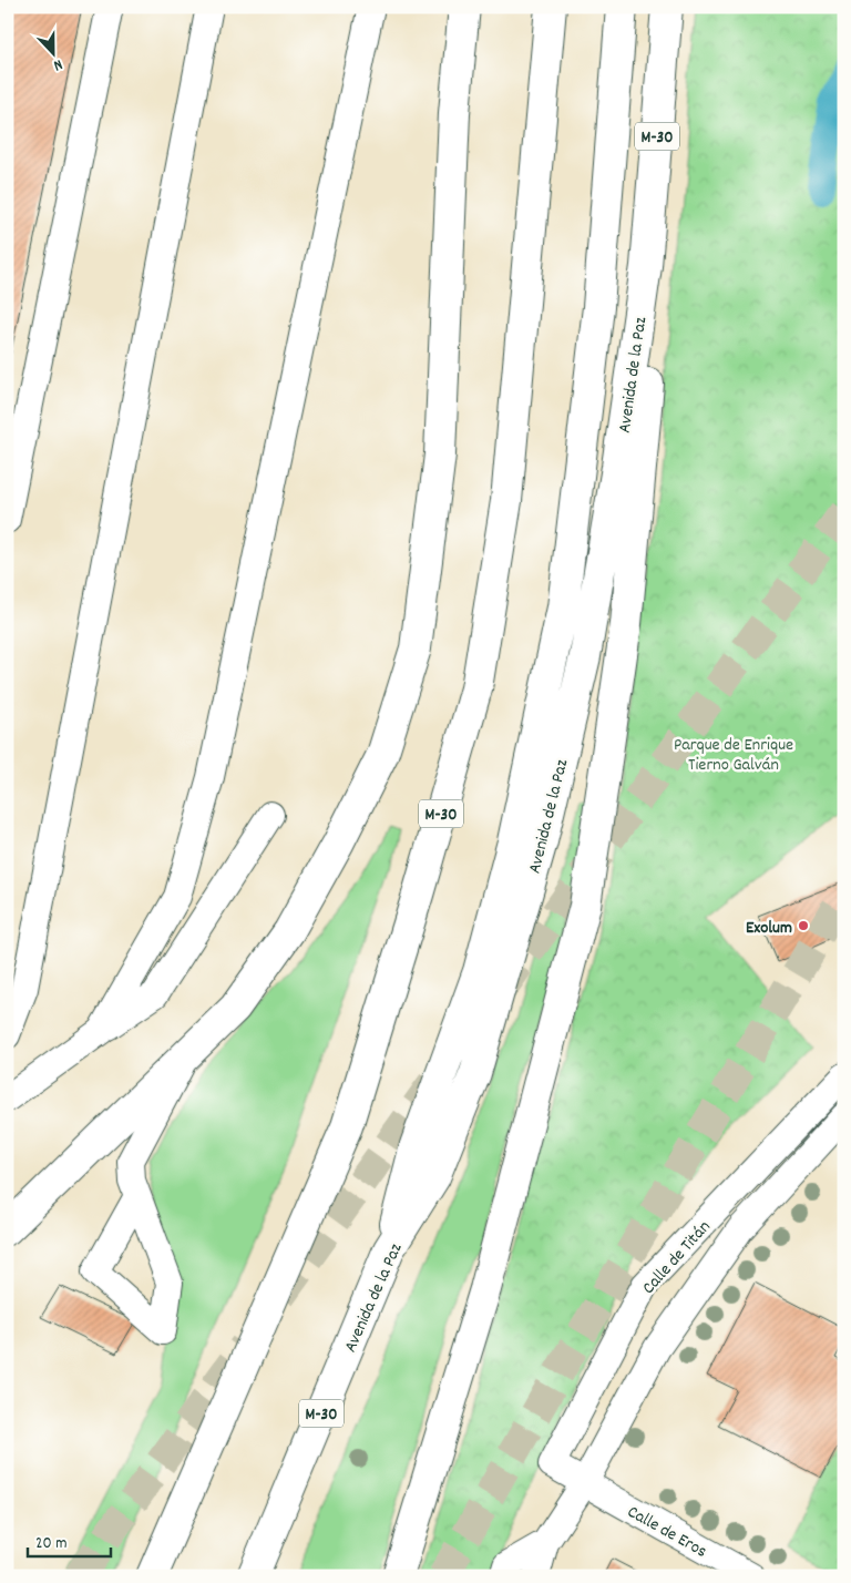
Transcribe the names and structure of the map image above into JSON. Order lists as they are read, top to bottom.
{
  "streets": {
    "highway": ["M-30", "Avenida de la Paz"],
    "street": ["Calle de Titán", "Calle de Eros"]
  },
  "crossings": [
    ["Calle de Titán", "Calle de Eros"]
  ],
  "parks": ["Parque de Enrique Tierno Galván"],
  "places": ["Exolum"],
  "scale_bar": "20 m",
  "north": "bottom"
}
